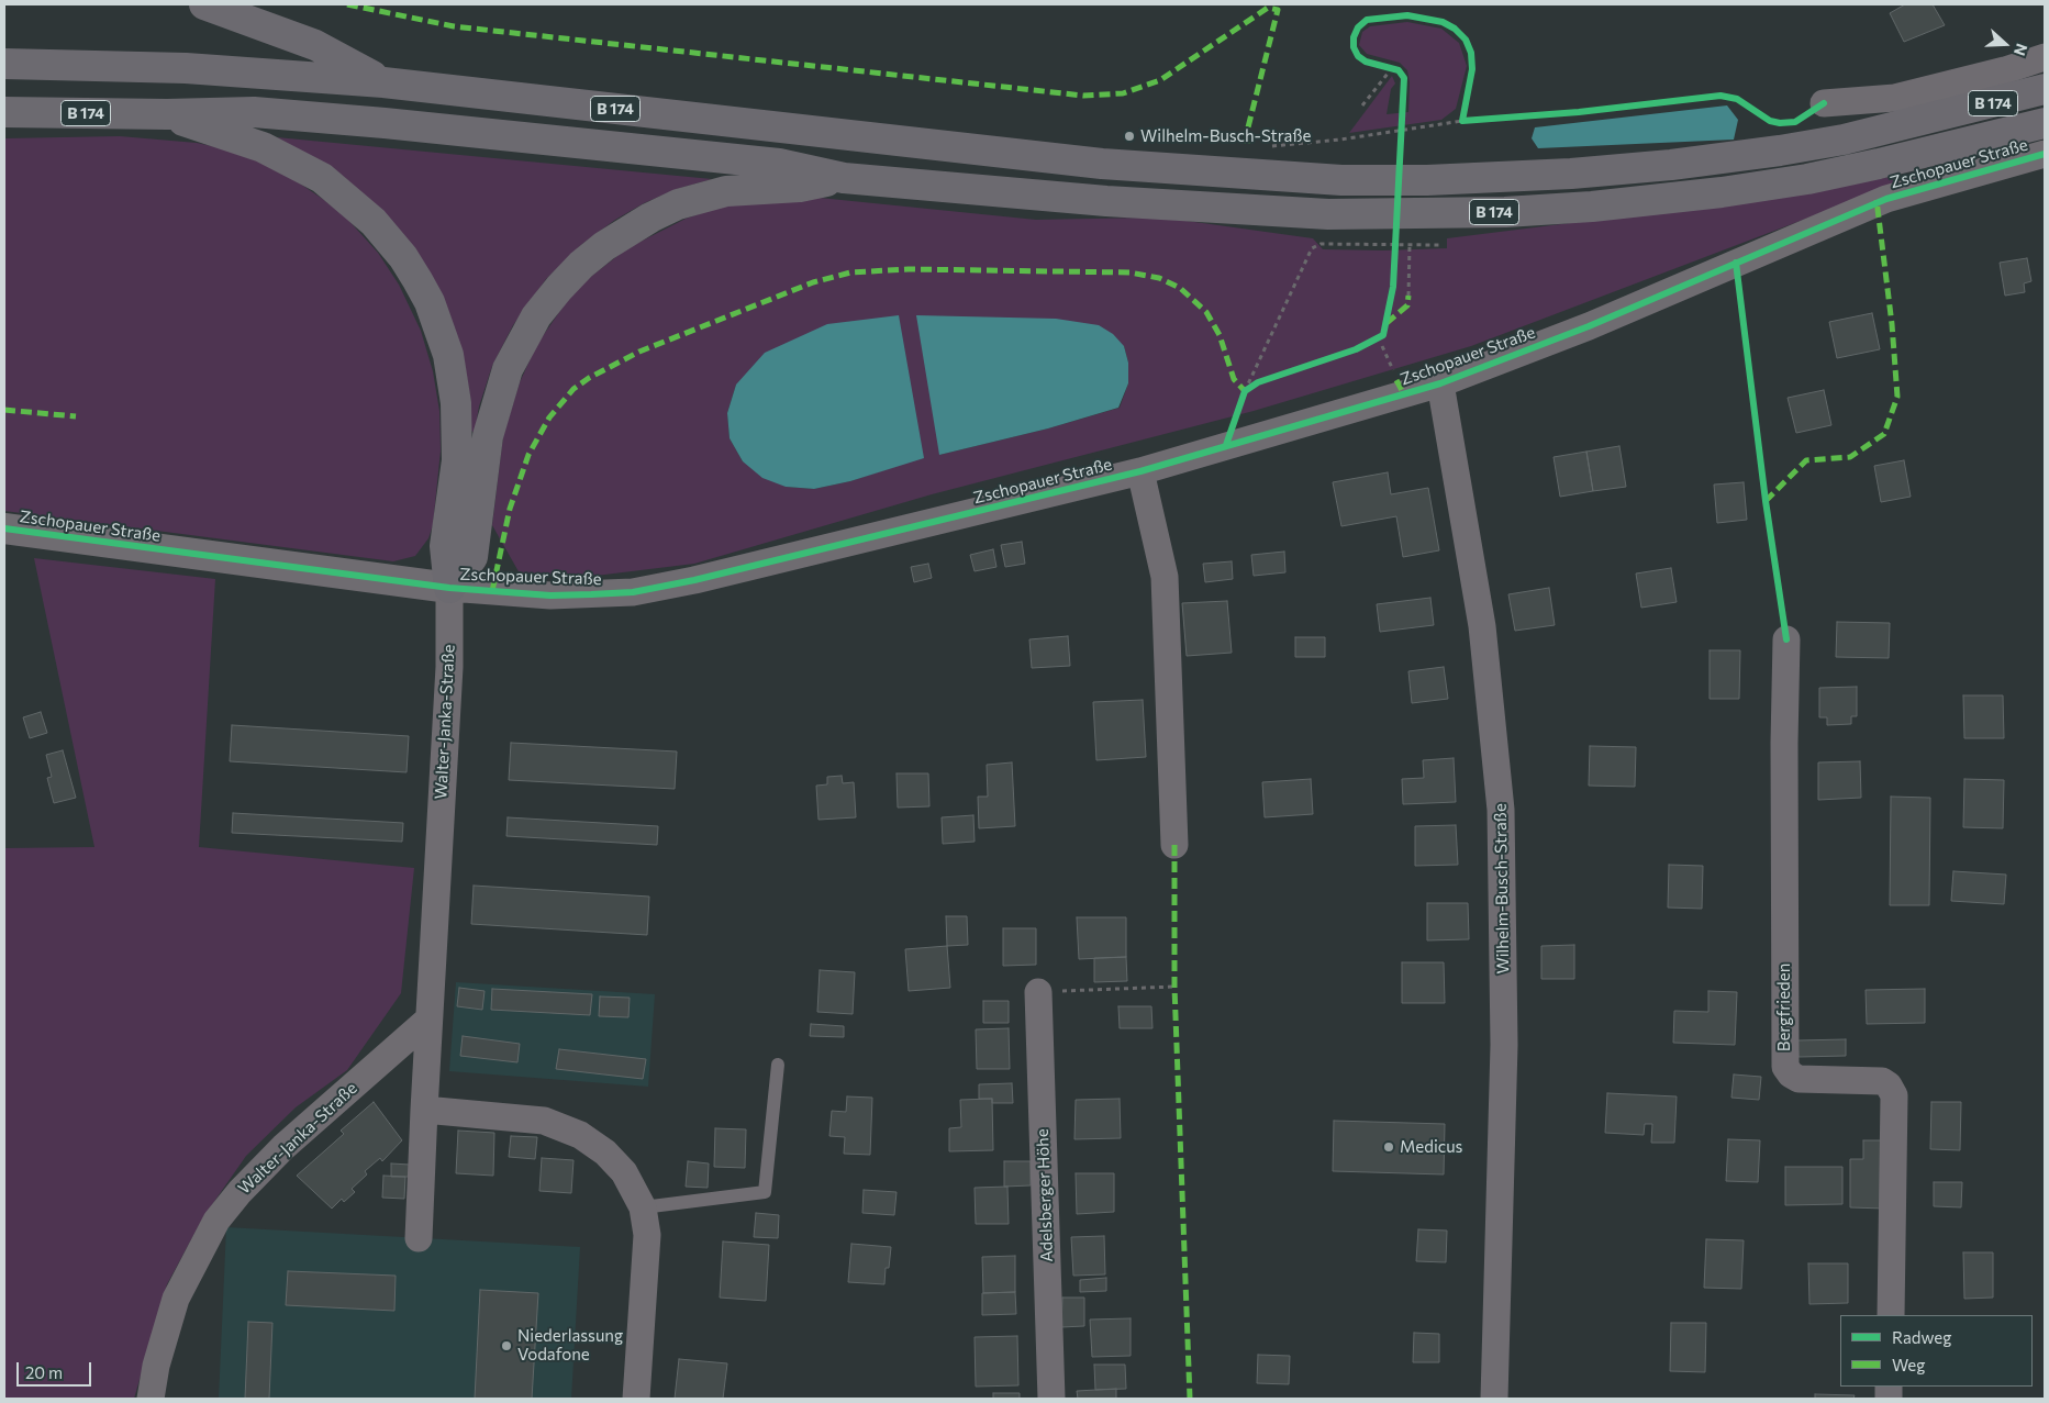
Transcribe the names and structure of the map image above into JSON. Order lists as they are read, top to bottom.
{
  "streets": {
    "highway": ["B 174"],
    "street": [
      "Zschopauer Straße",
      "Walter-Janka-Straße",
      "Wilhelm-Busch-Straße",
      "Bergfrieden",
      "Adelsberger Höhe"
    ]
  },
  "crossings": [
    ["Zschopauer Straße", "Walter-Janka-Straße"],
    ["Zschopauer Straße", "Wilhelm-Busch-Straße"]
  ],
  "places": ["Wilhelm-Busch-Straße", "Medicus", "Niederlassung Vodafone"],
  "legend": ["Radweg", "Weg"],
  "scale_bar": "20 m",
  "north": "right"
}
